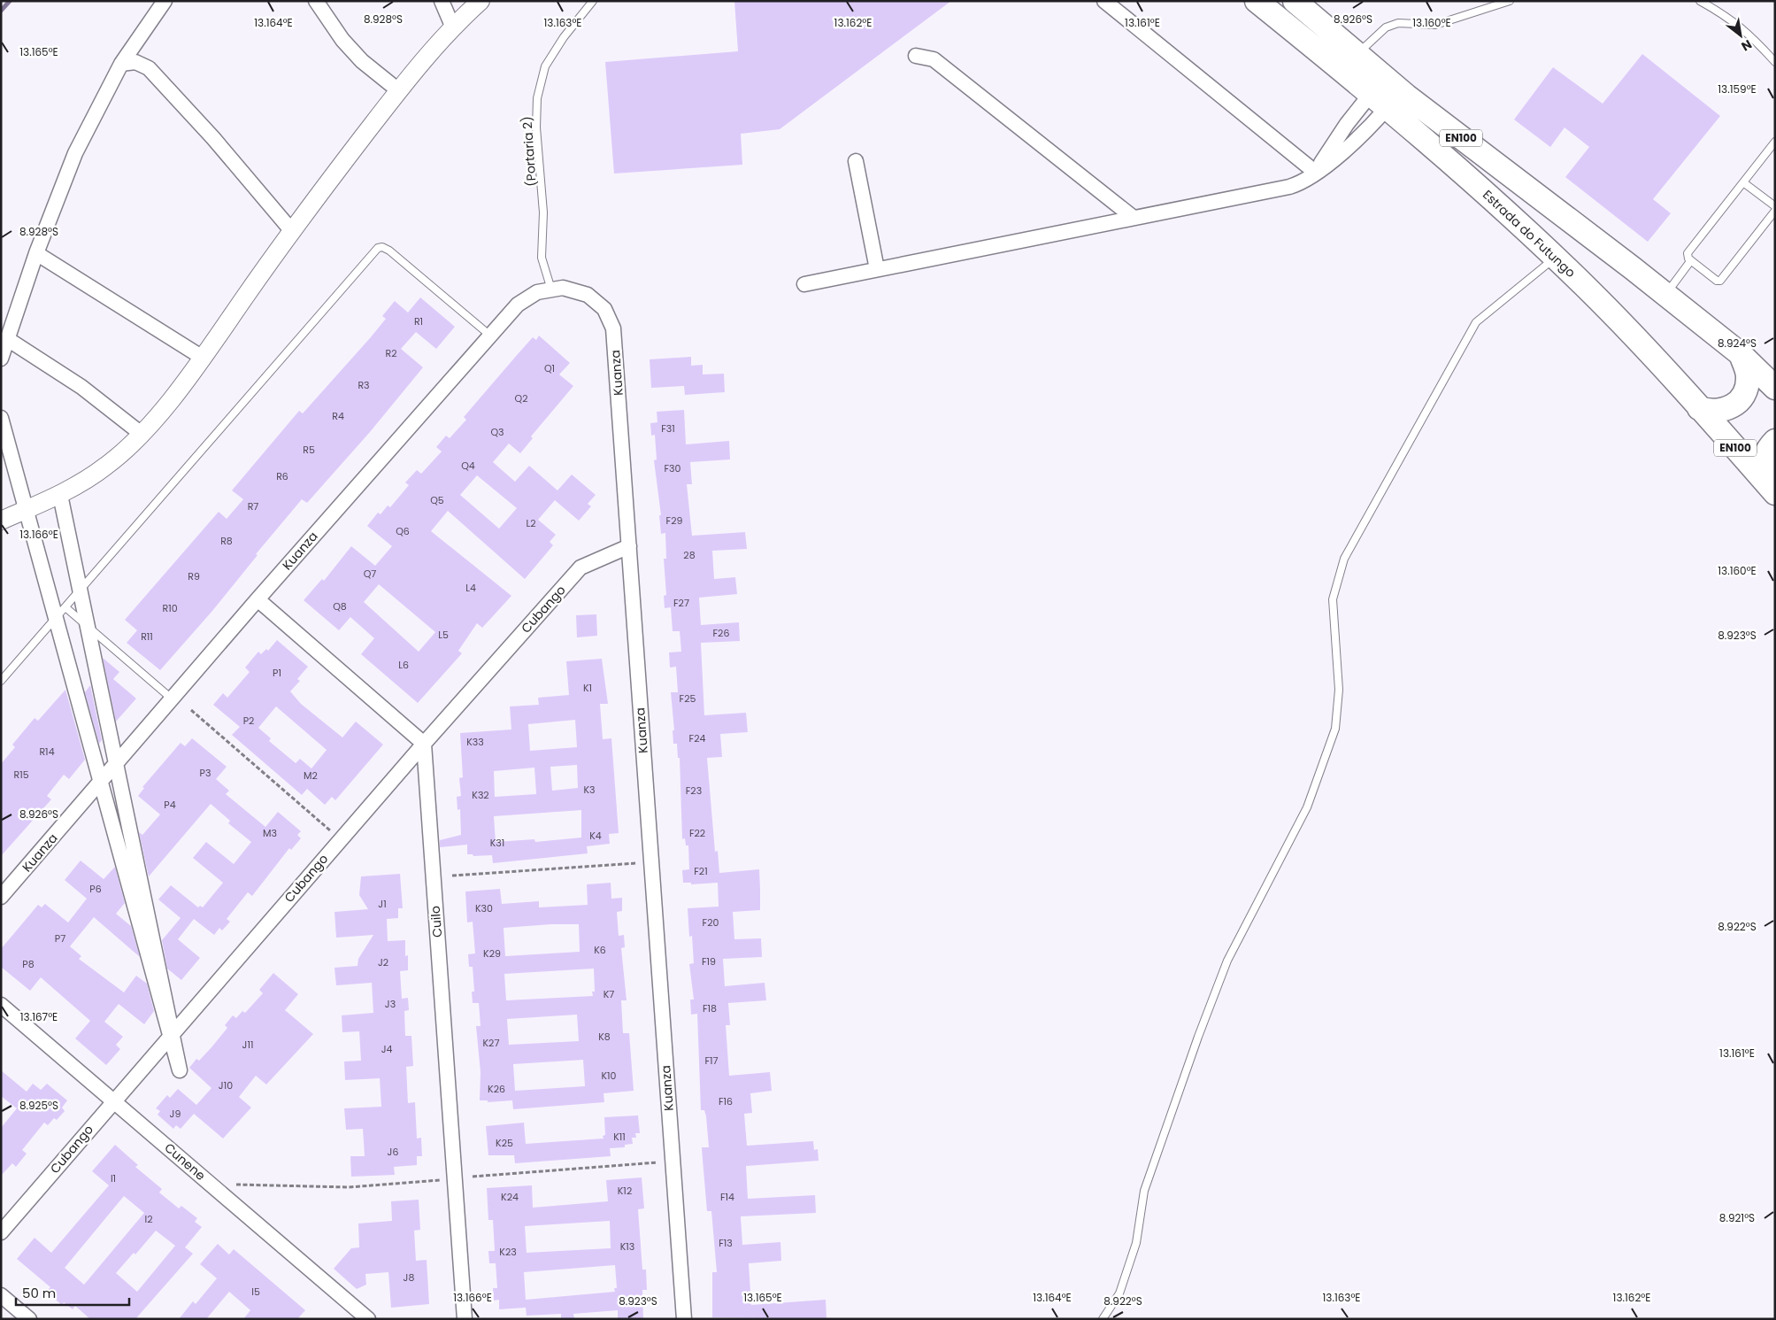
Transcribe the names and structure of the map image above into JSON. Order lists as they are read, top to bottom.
{
  "streets": {
    "highway": ["EN100", "Estrada do Futungo"],
    "street": [
      "Kuanza",
      "Cubango",
      "Cuilo",
      "Cunene"
    ],
    "lane": ["(Portaria 2)"]
  },
  "crossings": [
    ["(Portaria 2)", "Kuanza"],
    ["Kuanza", "Cubango"],
    ["Cubango", "Cuilo"],
    ["Cubango", "Cunene"]
  ],
  "house_numbers": [
    "R1",
    "R2",
    "Q1",
    "R3",
    "Q2",
    "R4",
    "F31",
    "Q3",
    "R5",
    "Q4",
    "F30",
    "R6",
    "Q5",
    "R7",
    "F29",
    "L2",
    "Q6",
    "R8",
    "28",
    "Q7",
    "R9",
    "L4",
    "F27",
    "Q8",
    "R10",
    "F26",
    "L5",
    "R11",
    "L6",
    "P1",
    "K1",
    "F25",
    "P2",
    "F24",
    "K33",
    "R14",
    "P3",
    "R15",
    "M2",
    "K3",
    "F23",
    "K32",
    "P4",
    "M3",
    "F22",
    "K4",
    "K31",
    "F21",
    "P6",
    "J1",
    "K30",
    "F20",
    "P7",
    "K6",
    "K29",
    "F19",
    "J2",
    "P8",
    "K7",
    "J3",
    "F18",
    "K8",
    "K27",
    "J11",
    "J4",
    "F17",
    "K10",
    "J10",
    "K26",
    "F16",
    "J9",
    "K11",
    "K25",
    "J6",
    "I1",
    "K12",
    "K24",
    "F14",
    "I2",
    "F13",
    "K13",
    "K23",
    "J8",
    "I5"
  ],
  "scale_bar": "50 m",
  "north": "bottom right",
  "coordinates": [
    "8.928°S",
    "8.926°S",
    "13.164°E",
    "13.163°E",
    "13.162°E",
    "13.161°E",
    "13.160°E",
    "13.165°E",
    "13.159°E",
    "8.924°S",
    "13.166°E",
    "8.923°S",
    "8.922°S",
    "13.167°E",
    "8.925°S",
    "8.921°S"
  ]
}
